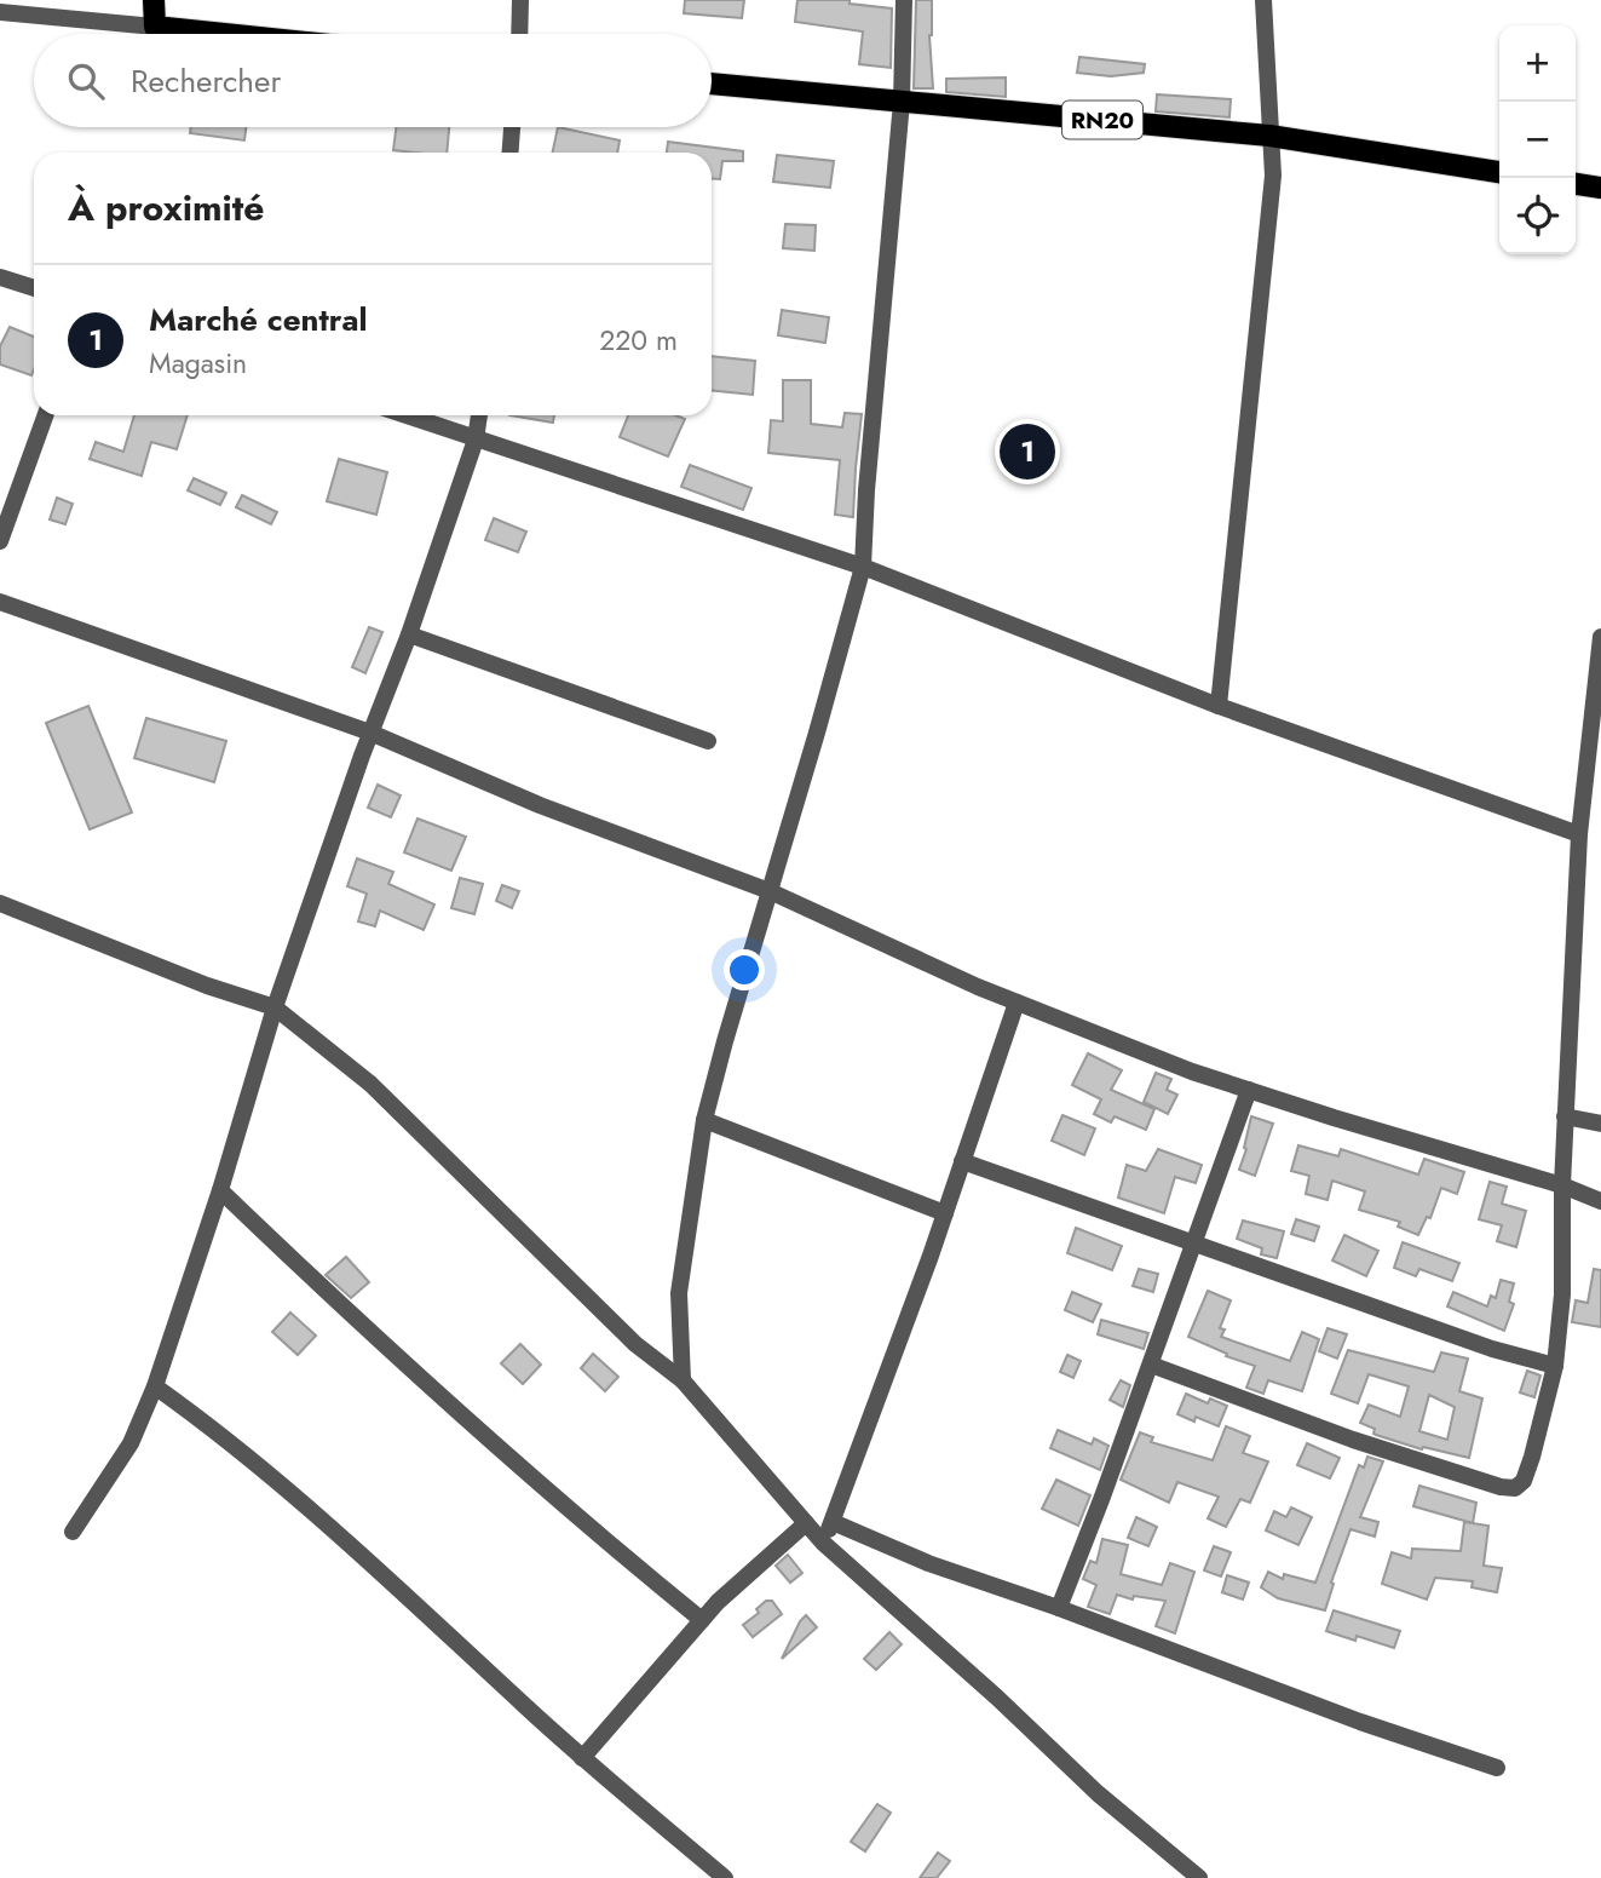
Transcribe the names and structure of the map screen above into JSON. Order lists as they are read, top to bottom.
{
  "streets": {
    "main road": ["RN20"]
  },
  "page": {
    "map_buttons": ["+", "−"],
    "search": "Rechercher",
    "heading": "À proximité",
    "list": [
      {
        "mark": "1",
        "name": "Marché central",
        "note": "Magasin",
        "value": "220 m"
      }
    ],
    "pins": "1"
  }
}
